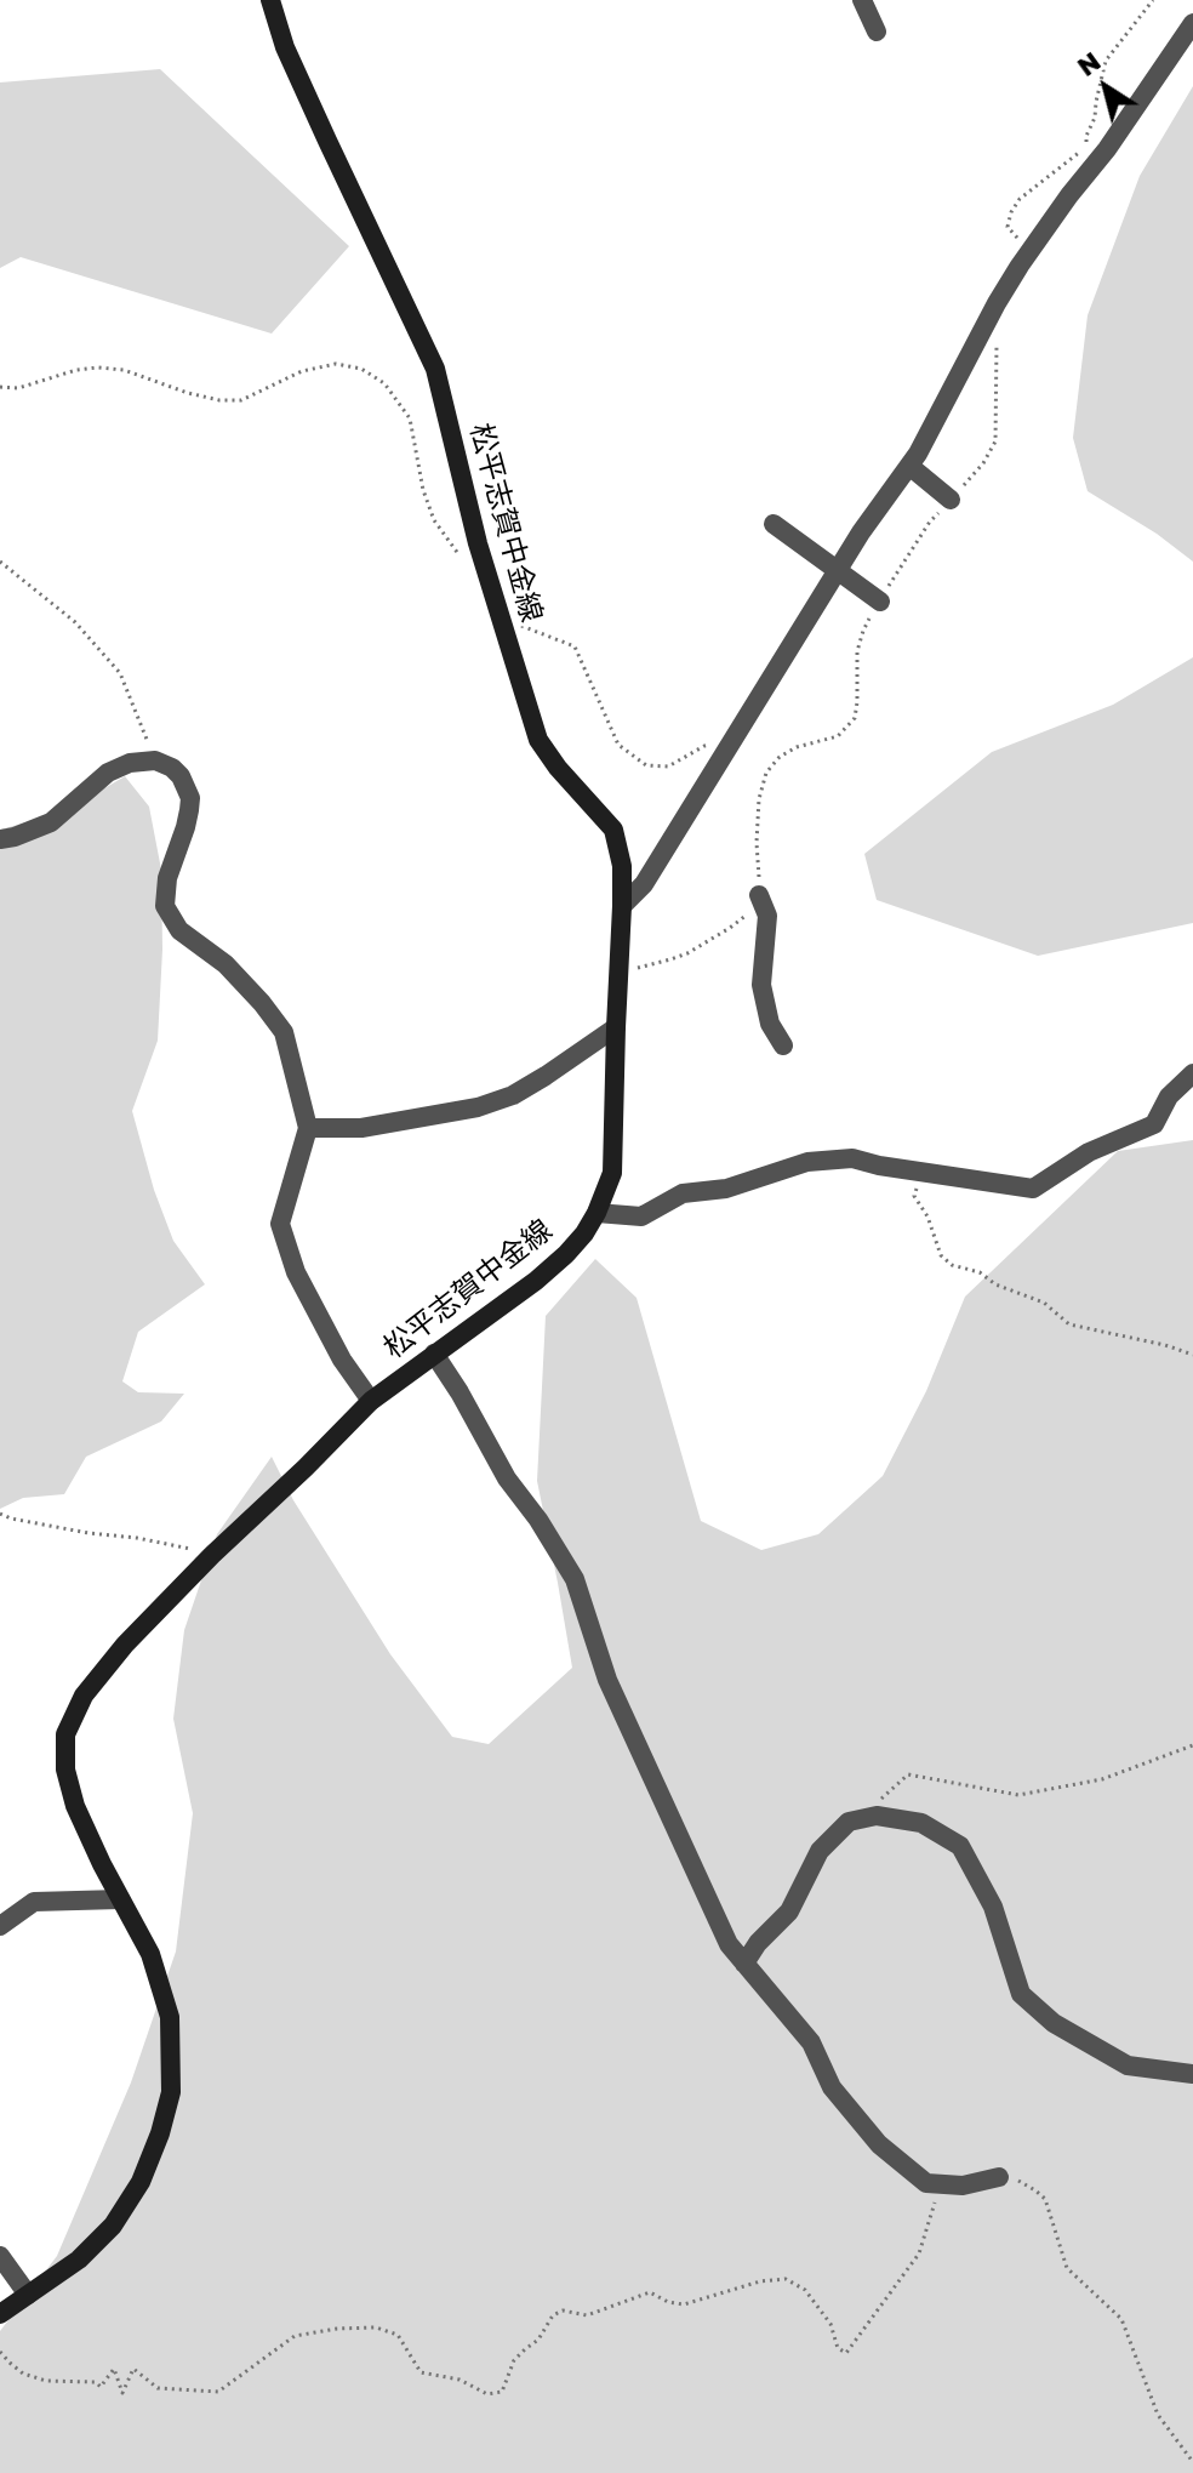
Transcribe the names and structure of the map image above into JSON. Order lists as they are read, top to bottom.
{
  "streets": {
    "main road": ["松平志賀中金線"]
  },
  "north": "top left"
}
